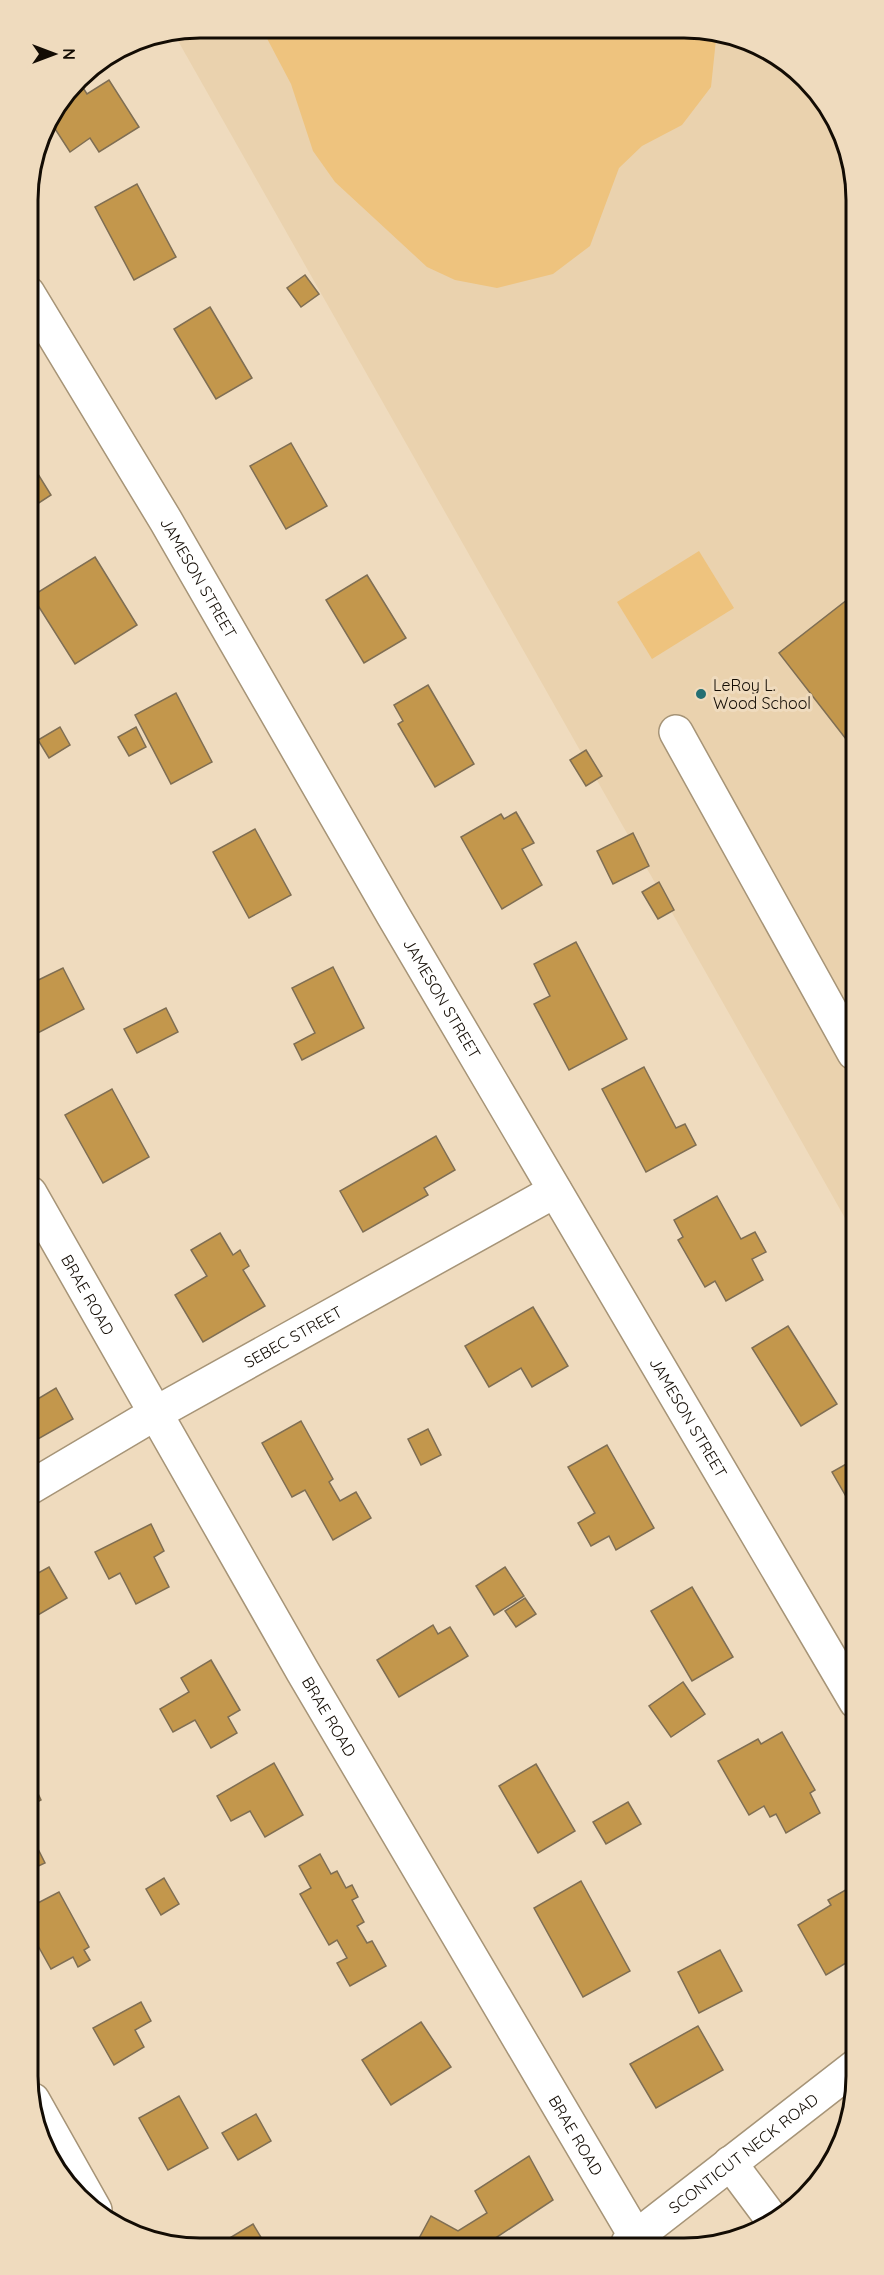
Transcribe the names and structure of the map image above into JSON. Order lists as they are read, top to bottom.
{
  "streets": {
    "street": [
      "JAMESON STREET",
      "BRAE ROAD",
      "SEBEC STREET",
      "SCONTICUT NECK ROAD"
    ]
  },
  "crossings": [
    ["JAMESON STREET", "SEBEC STREET"],
    ["BRAE ROAD", "SEBEC STREET"]
  ],
  "places": ["LeRoy L. Wood School"],
  "north": "right"
}
